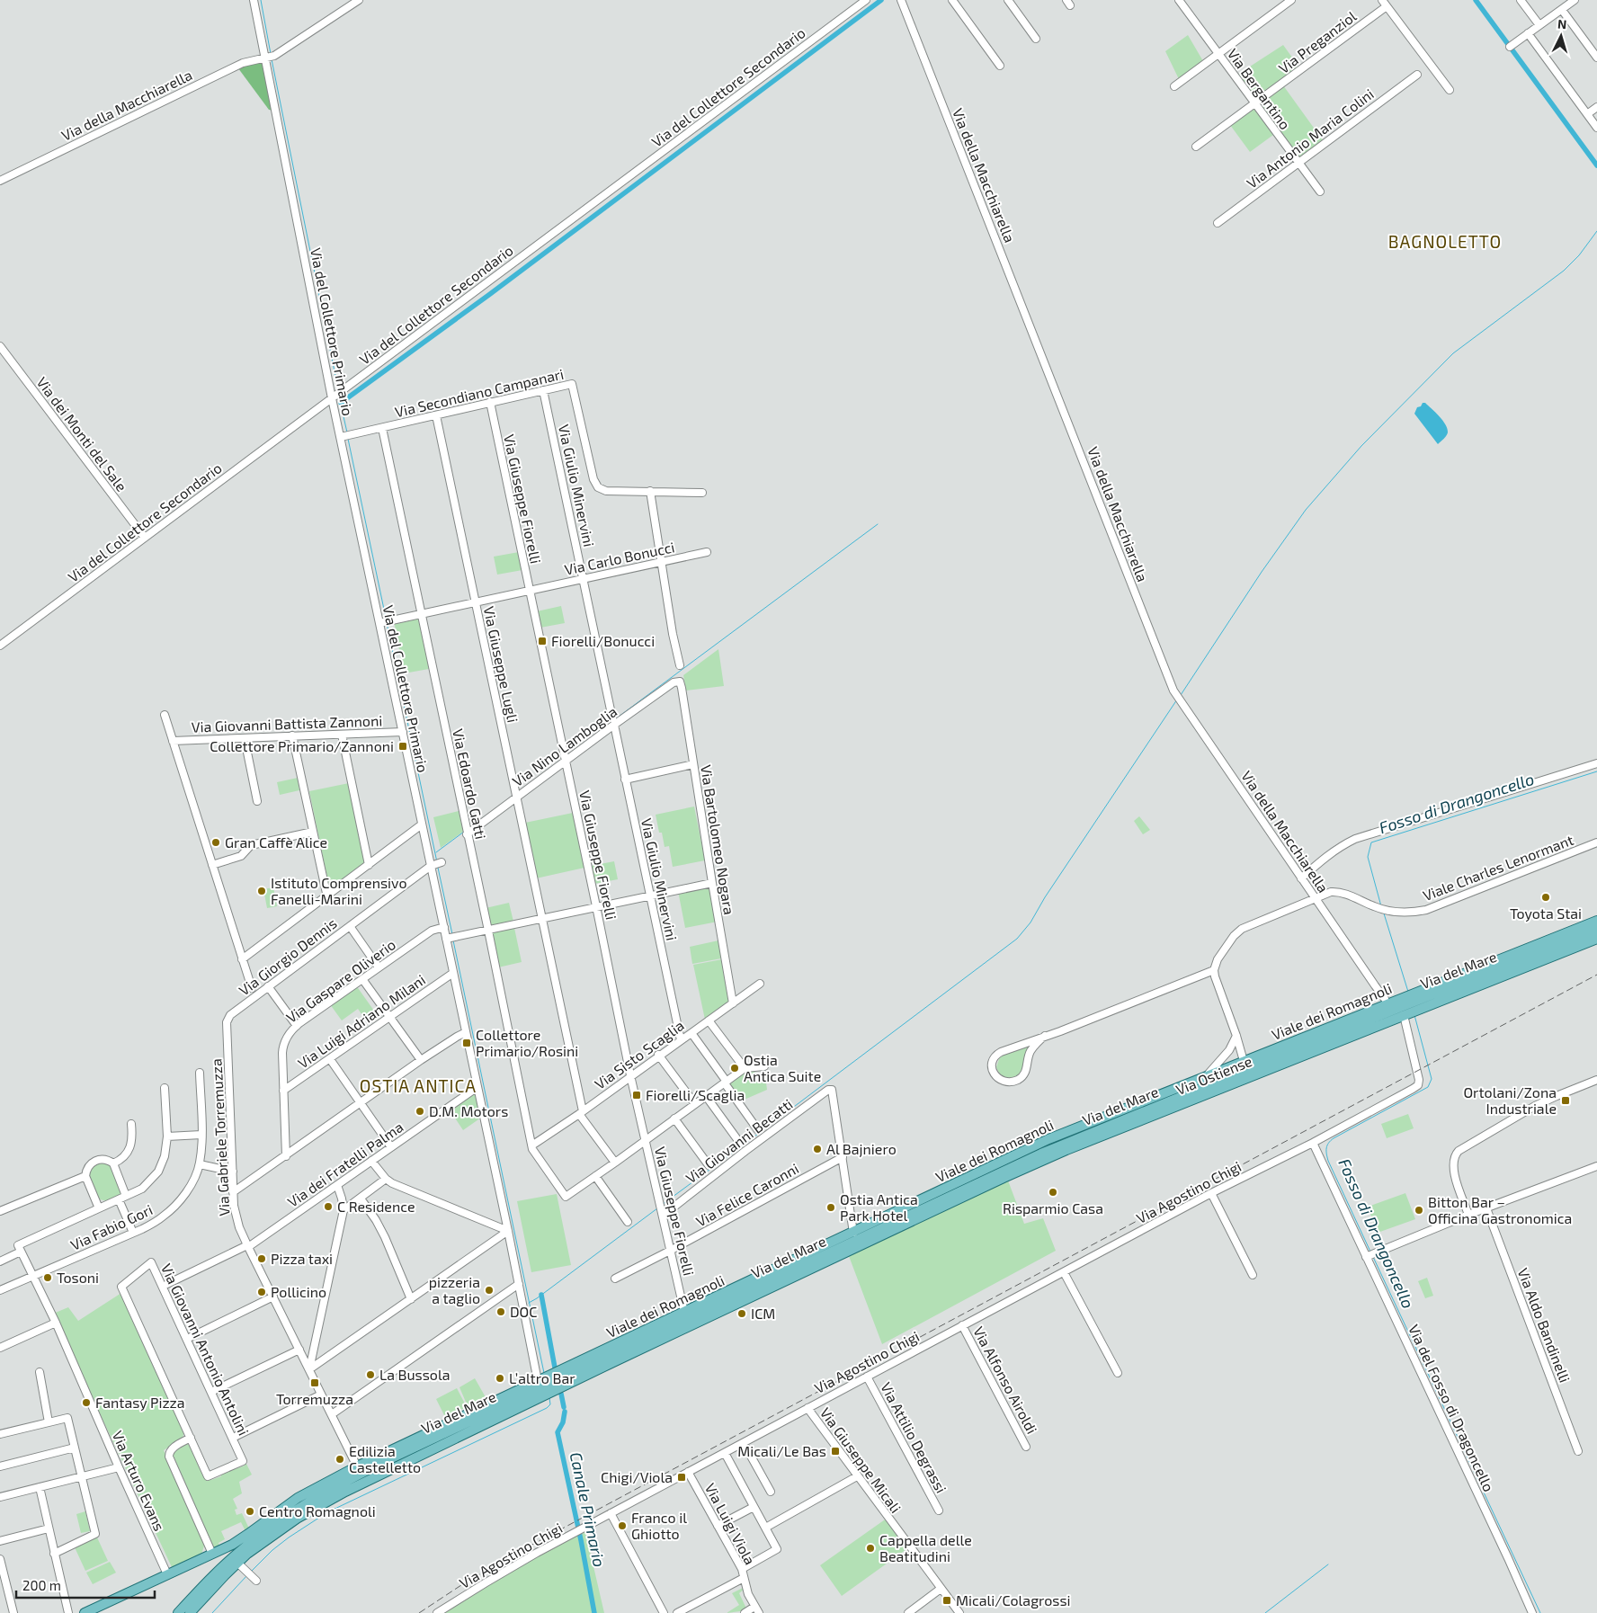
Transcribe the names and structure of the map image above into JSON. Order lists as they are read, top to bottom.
{
  "streets": {
    "main road": ["Via del Mare", "Viale dei Romagnoli", "Via Ostiense"],
    "street": [
      "Via Preganziol",
      "Via del Collettore Secondario",
      "Via Bergantino",
      "Via della Macchiarella",
      "Via Antonio Maria Colini",
      "Via del Collettore Primario",
      "Via Secondiano Campanari",
      "Via dei Monti del Sale",
      "Via Giulio Minervini",
      "Via Giuseppe Fiorelli",
      "Via Carlo Bonucci",
      "Via Giuseppe Lugli",
      "Via Giovanni Battista Zannoni",
      "Via Nino Lamboglia",
      "Via Edoardo Gatti",
      "Via Bartolomeo Nogara",
      "Viale Charles Lenormant",
      "Via Giorgio Dennis",
      "Via Gaspare Oliverio",
      "Via Luigi Adriano Milani",
      "Via Sisto Scaglia",
      "Via Gabriele Torremuzza",
      "Via Giovanni Becatti",
      "Via dei Fratelli Palma",
      "Via Agostino Chigi",
      "Via Felice Caronni",
      "Via Fabio Gori",
      "Via Aldo Bandinelli",
      "Via Giovanni Antonio Antolini",
      "Via Alfonso Airoldi",
      "Via del Fosso di Dragoncello",
      "Via Attilio Degrassi",
      "Via Giuseppe Micali",
      "Via Arturo Evans",
      "Via Luigi Viola"
    ]
  },
  "crossings": [
    ["Via Preganziol", "Via Bergantino"],
    ["Via del Collettore Secondario", "Via del Collettore Primario"],
    ["Via del Collettore Secondario", "Via dei Monti del Sale"],
    ["Via Bergantino", "Via Antonio Maria Colini"],
    ["Via della Macchiarella", "Via del Collettore Primario"],
    ["Via della Macchiarella", "Viale Charles Lenormant"],
    ["Via del Collettore Primario", "Via Secondiano Campanari"],
    ["Via del Collettore Primario", "Via Carlo Bonucci"],
    ["Via del Collettore Primario", "Via Giovanni Battista Zannoni"],
    ["Via del Collettore Primario", "Via Giorgio Dennis"],
    ["Via del Collettore Primario", "Via Gaspare Oliverio"],
    ["Via del Collettore Primario", "Viale dei Romagnoli"],
    ["Via del Collettore Primario", "Via Luigi Adriano Milani"],
    ["Via del Collettore Primario", "Via dei Fratelli Palma"],
    ["Via Secondiano Campanari", "Via Giulio Minervini"],
    ["Via Secondiano Campanari", "Via Giuseppe Fiorelli"],
    ["Via Secondiano Campanari", "Via Giuseppe Lugli"],
    ["Via Secondiano Campanari", "Via Edoardo Gatti"],
    ["Via Giulio Minervini", "Via Carlo Bonucci"],
    ["Via Giulio Minervini", "Via Nino Lamboglia"],
    ["Via Giulio Minervini", "Via Sisto Scaglia"],
    ["Via Giuseppe Fiorelli", "Via Carlo Bonucci"],
    ["Via Giuseppe Fiorelli", "Via Nino Lamboglia"],
    ["Via Giuseppe Fiorelli", "Viale dei Romagnoli"],
    ["Via Giuseppe Fiorelli", "Via Sisto Scaglia"],
    ["Via Giuseppe Fiorelli", "Via Giovanni Becatti"],
    ["Via Giuseppe Fiorelli", "Via Felice Caronni"],
    ["Via Carlo Bonucci", "Via Giuseppe Lugli"],
    ["Via Carlo Bonucci", "Via Edoardo Gatti"],
    ["Via Giuseppe Lugli", "Via Nino Lamboglia"],
    ["Via Giuseppe Lugli", "Via Sisto Scaglia"],
    ["Via Nino Lamboglia", "Via Edoardo Gatti"],
    ["Via Nino Lamboglia", "Via Bartolomeo Nogara"],
    ["Via Edoardo Gatti", "Via Sisto Scaglia"],
    ["Via Bartolomeo Nogara", "Via Sisto Scaglia"],
    ["Via Giorgio Dennis", "Via Gabriele Torremuzza"],
    ["Via del Mare", "Viale dei Romagnoli"],
    ["Via del Mare", "Via Ostiense"],
    ["Via Gaspare Oliverio", "Via Luigi Adriano Milani"],
    ["Viale dei Romagnoli", "Via Gabriele Torremuzza"],
    ["Viale dei Romagnoli", "Via Arturo Evans"],
    ["Via Gabriele Torremuzza", "Via dei Fratelli Palma"],
    ["Via Giovanni Becatti", "Via Felice Caronni"],
    ["Via Agostino Chigi", "Via Alfonso Airoldi"],
    ["Via Agostino Chigi", "Via del Fosso di Dragoncello"],
    ["Via Agostino Chigi", "Via Attilio Degrassi"],
    ["Via Agostino Chigi", "Via Giuseppe Micali"],
    ["Via Agostino Chigi", "Via Luigi Viola"],
    ["Via Fabio Gori", "Via Arturo Evans"]
  ],
  "districts": ["BAGNOLETTO", "OSTIA ANTICA"],
  "water": ["Fosso di Drangoncello", "Canale Primario"],
  "places": {
    "transit": [
      "Fiorelli/Bonucci",
      "Collettore Primario/Zannoni",
      "Collettore Primario/Rosini",
      "Fiorelli/Scaglia",
      "Ortolani/Zona Industriale",
      "Torremuzza",
      "Micali/Le Bas",
      "Chigi/Viola",
      "Micali/Colagrossi"
    ],
    "other": [
      "Gran Caffè Alice",
      "Istituto Comprensivo Fanelli-Marini",
      "Toyota Stai",
      "Ostia Antica Suite",
      "D.M. Motors",
      "Al Bajniero",
      "Risparmio Casa",
      "C Residence",
      "Ostia Antica Park Hotel",
      "Bitton Bar – Officina Gastronomica",
      "Pizza taxi",
      "Tosoni",
      "pizzeria a taglio",
      "Pollicino",
      "DOC",
      "ICM",
      "La Bussola",
      "L’altro Bar",
      "Fantasy Pizza",
      "Edilizia Castelletto",
      "Centro Romagnoli",
      "Franco il Ghiotto",
      "Cappella delle Beatitudini"
    ]
  },
  "scale_bar": "200 m",
  "north": "top"
}
